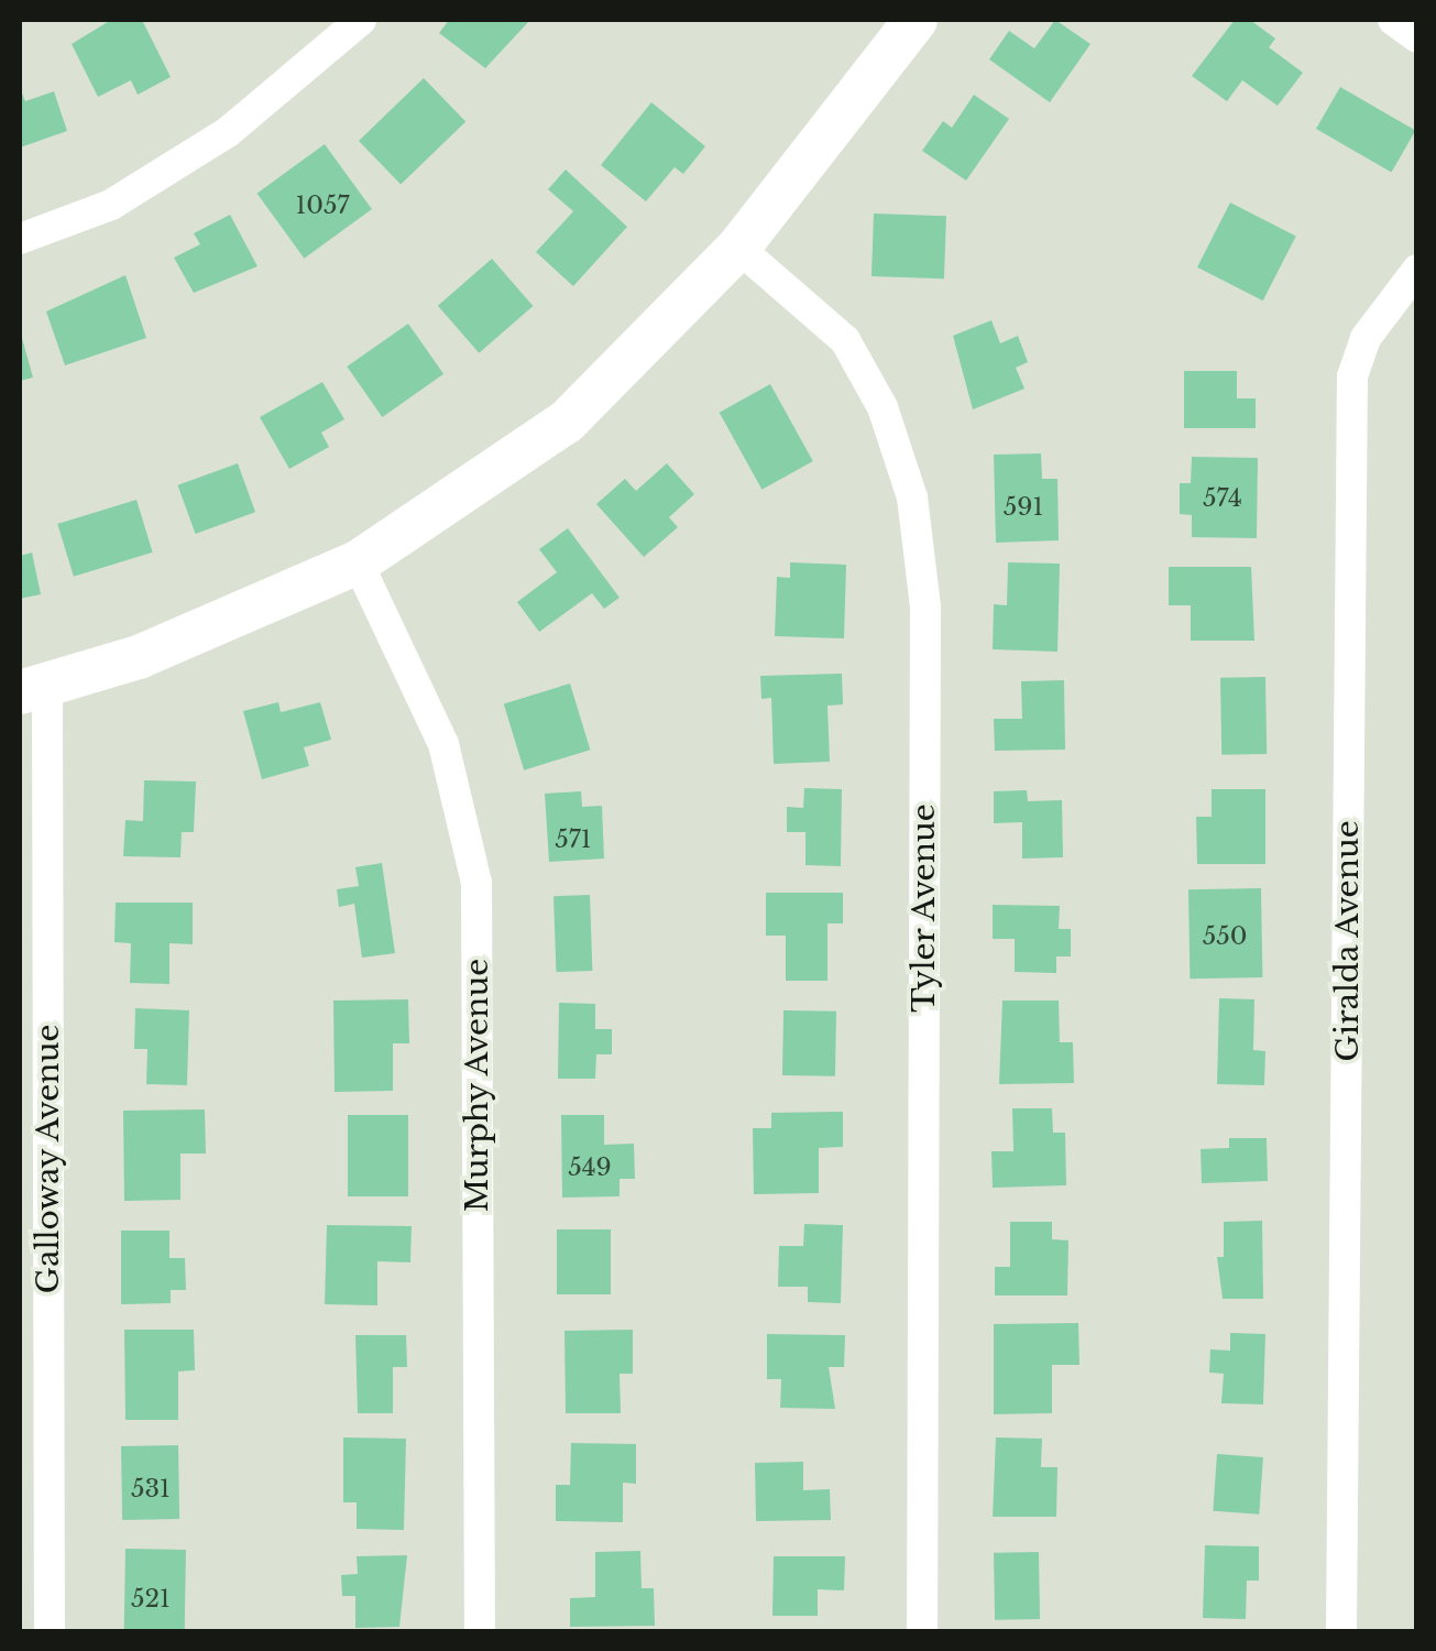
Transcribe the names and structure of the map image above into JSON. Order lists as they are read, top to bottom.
{
  "streets": {
    "street": [
      "Tyler Avenue",
      "Giralda Avenue",
      "Murphy Avenue",
      "Galloway Avenue"
    ]
  },
  "house_numbers": [
    "1057",
    "574",
    "591",
    "571",
    "550",
    "549",
    "531",
    "521"
  ]
}
